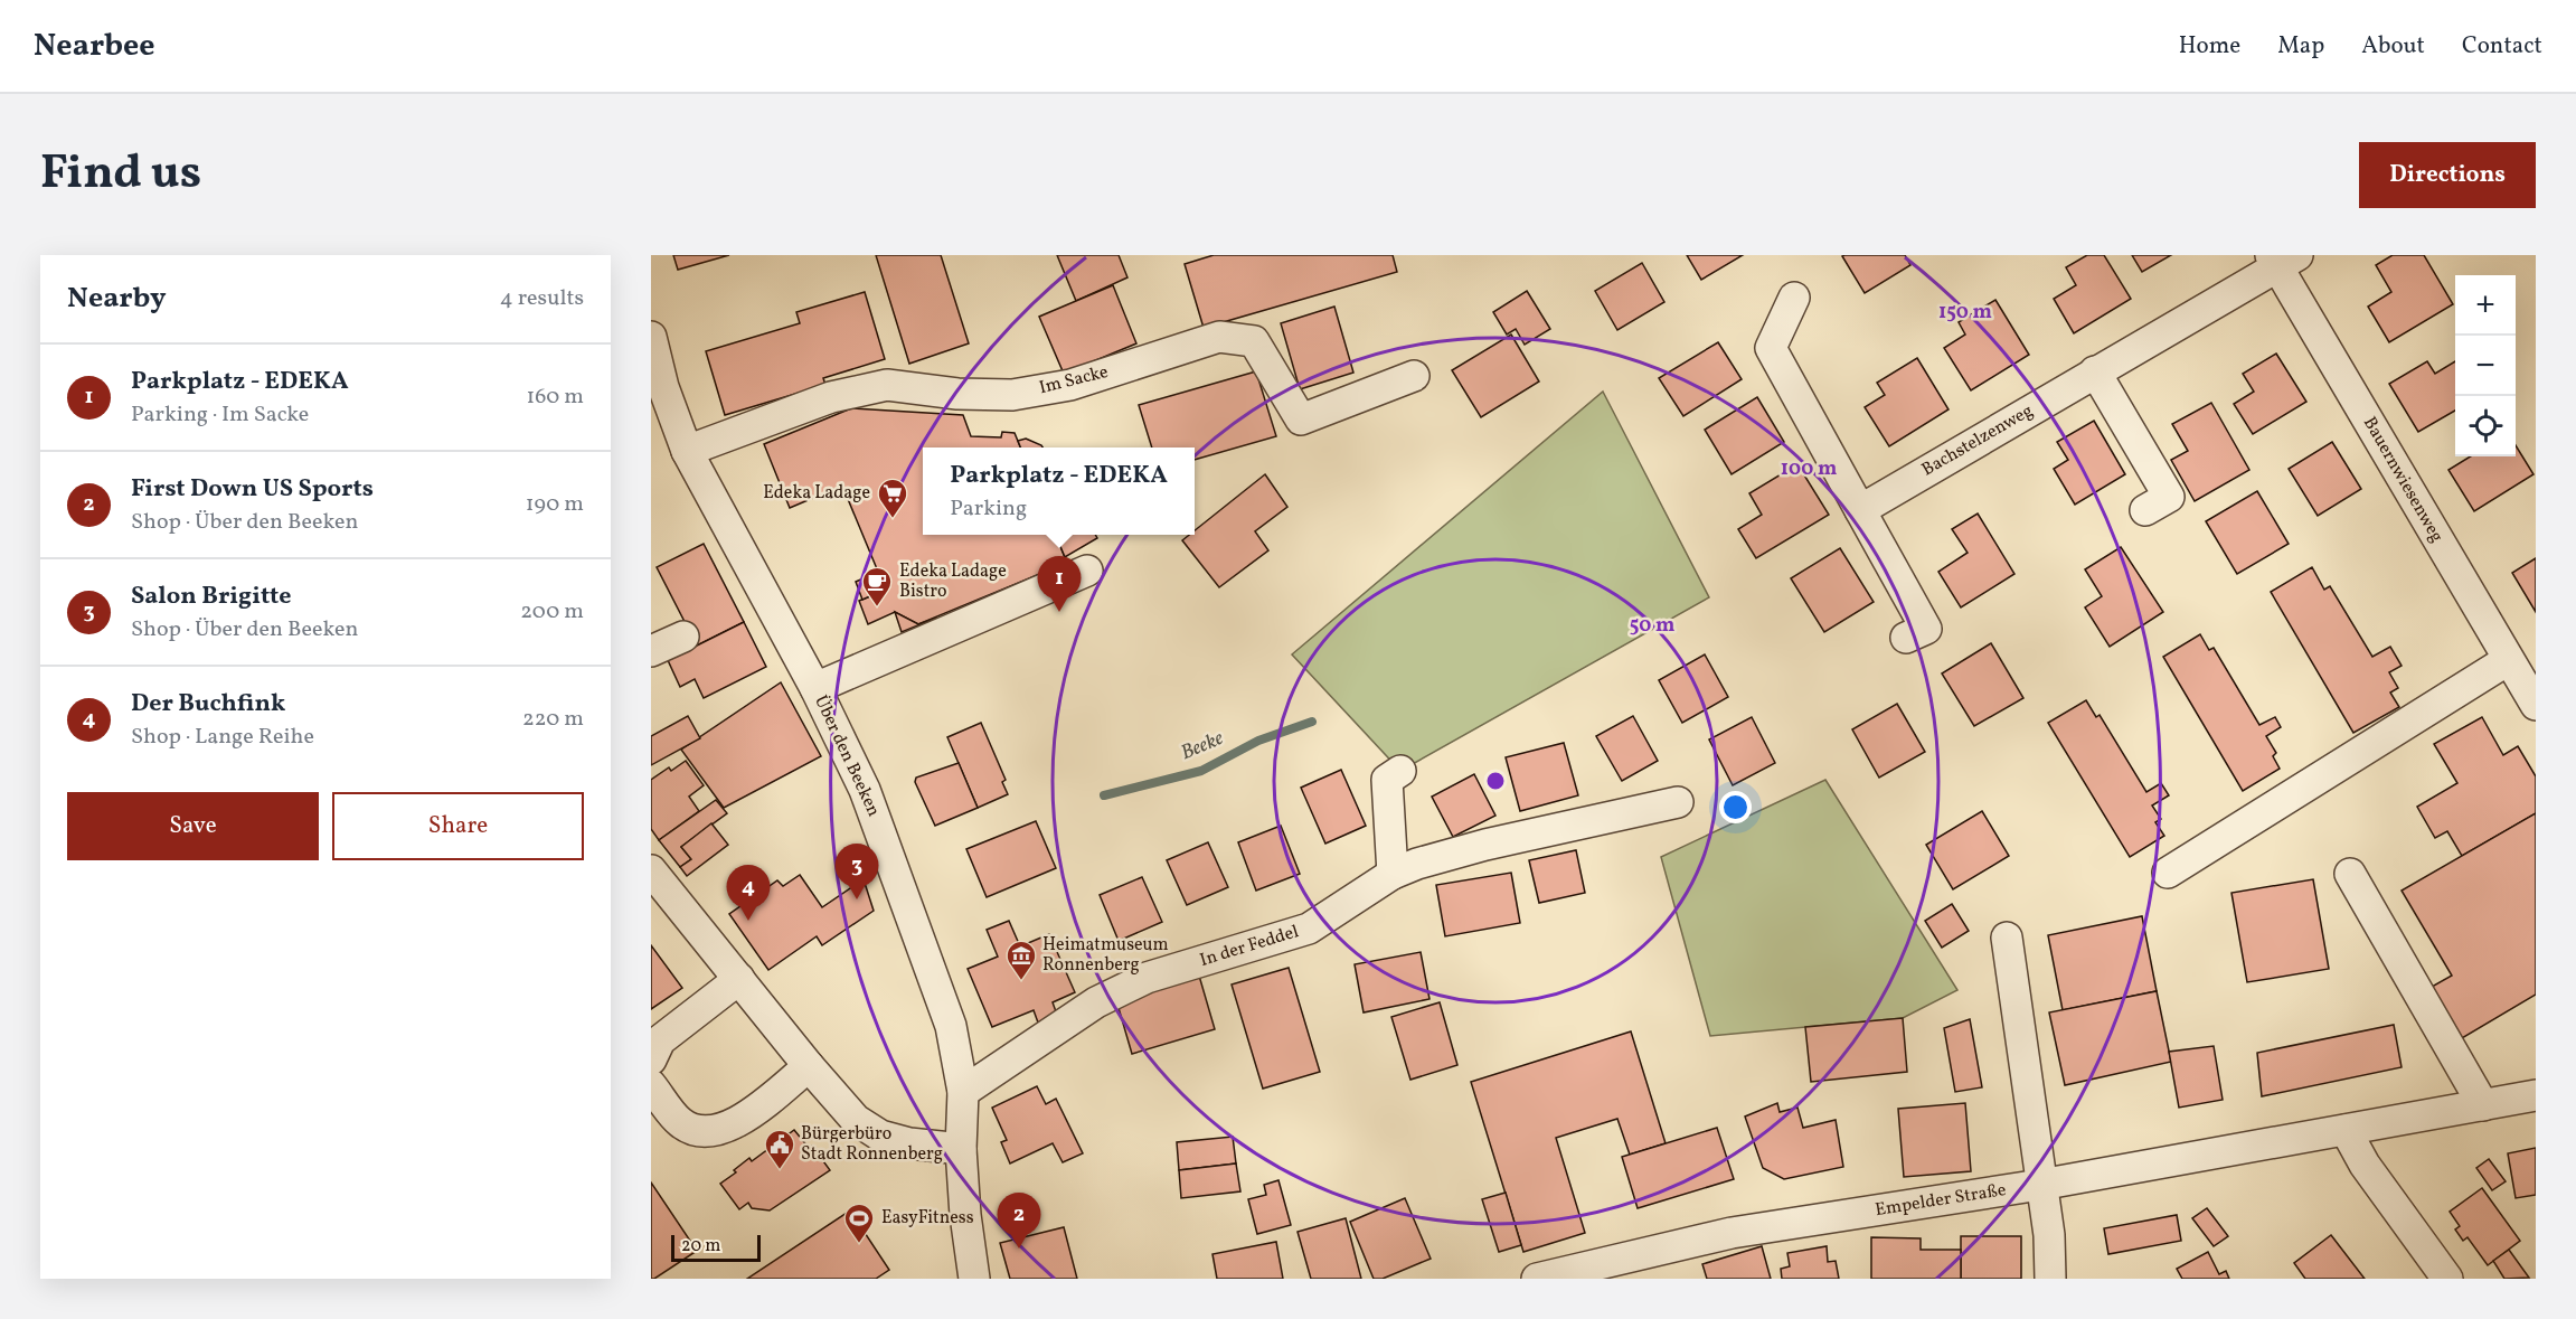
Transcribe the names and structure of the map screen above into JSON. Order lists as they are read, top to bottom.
{
  "streets": {
    "street": [
      "Im Sacke",
      "Bachstelzenweg",
      "Bauernwiesenweg",
      "Über den Beeken",
      "In der Feddel",
      "Empelder Straße"
    ]
  },
  "crossings": [
    ["Im Sacke", "Über den Beeken"],
    ["Bachstelzenweg", "Bauernwiesenweg"],
    ["Über den Beeken", "In der Feddel"]
  ],
  "water": ["Beeke"],
  "places": {
    "supermarket": ["Edeka Ladage"],
    "cafe": ["Edeka Ladage Bistro"],
    "museum": ["Heimatmuseum Ronnenberg"],
    "public building": ["Bürgerbüro Stadt Ronnenberg"],
    "sports": ["EasyFitness"]
  },
  "scale_bar": "20 m",
  "page": {
    "header": "Nearbee",
    "nav": [
      "Home",
      "Map",
      "About",
      "Contact"
    ],
    "title": "Find us",
    "buttons": [
      "Directions",
      ["Save", "Share"]
    ],
    "heading": ["Nearby", "4 results"],
    "map_buttons": ["+", "−"],
    "list": [
      {
        "mark": "1",
        "name": "Parkplatz - EDEKA",
        "note": "Parking · Im Sacke",
        "value": "160 m"
      },
      {
        "mark": "2",
        "name": "First Down US Sports",
        "note": "Shop · Über den Beeken",
        "value": "190 m"
      },
      {
        "mark": "3",
        "name": "Salon Brigitte",
        "note": "Shop · Über den Beeken",
        "value": "200 m"
      },
      {
        "mark": "4",
        "name": "Der Buchfink",
        "note": "Shop · Lange Reihe",
        "value": "220 m"
      }
    ],
    "popup": ["Parkplatz - EDEKA", "Parking"],
    "pins": [
      "1",
      "3",
      "4",
      "2"
    ],
    "scale": "20 m"
  },
  "rings": ["150 m", "100 m", "50 m"]
}
